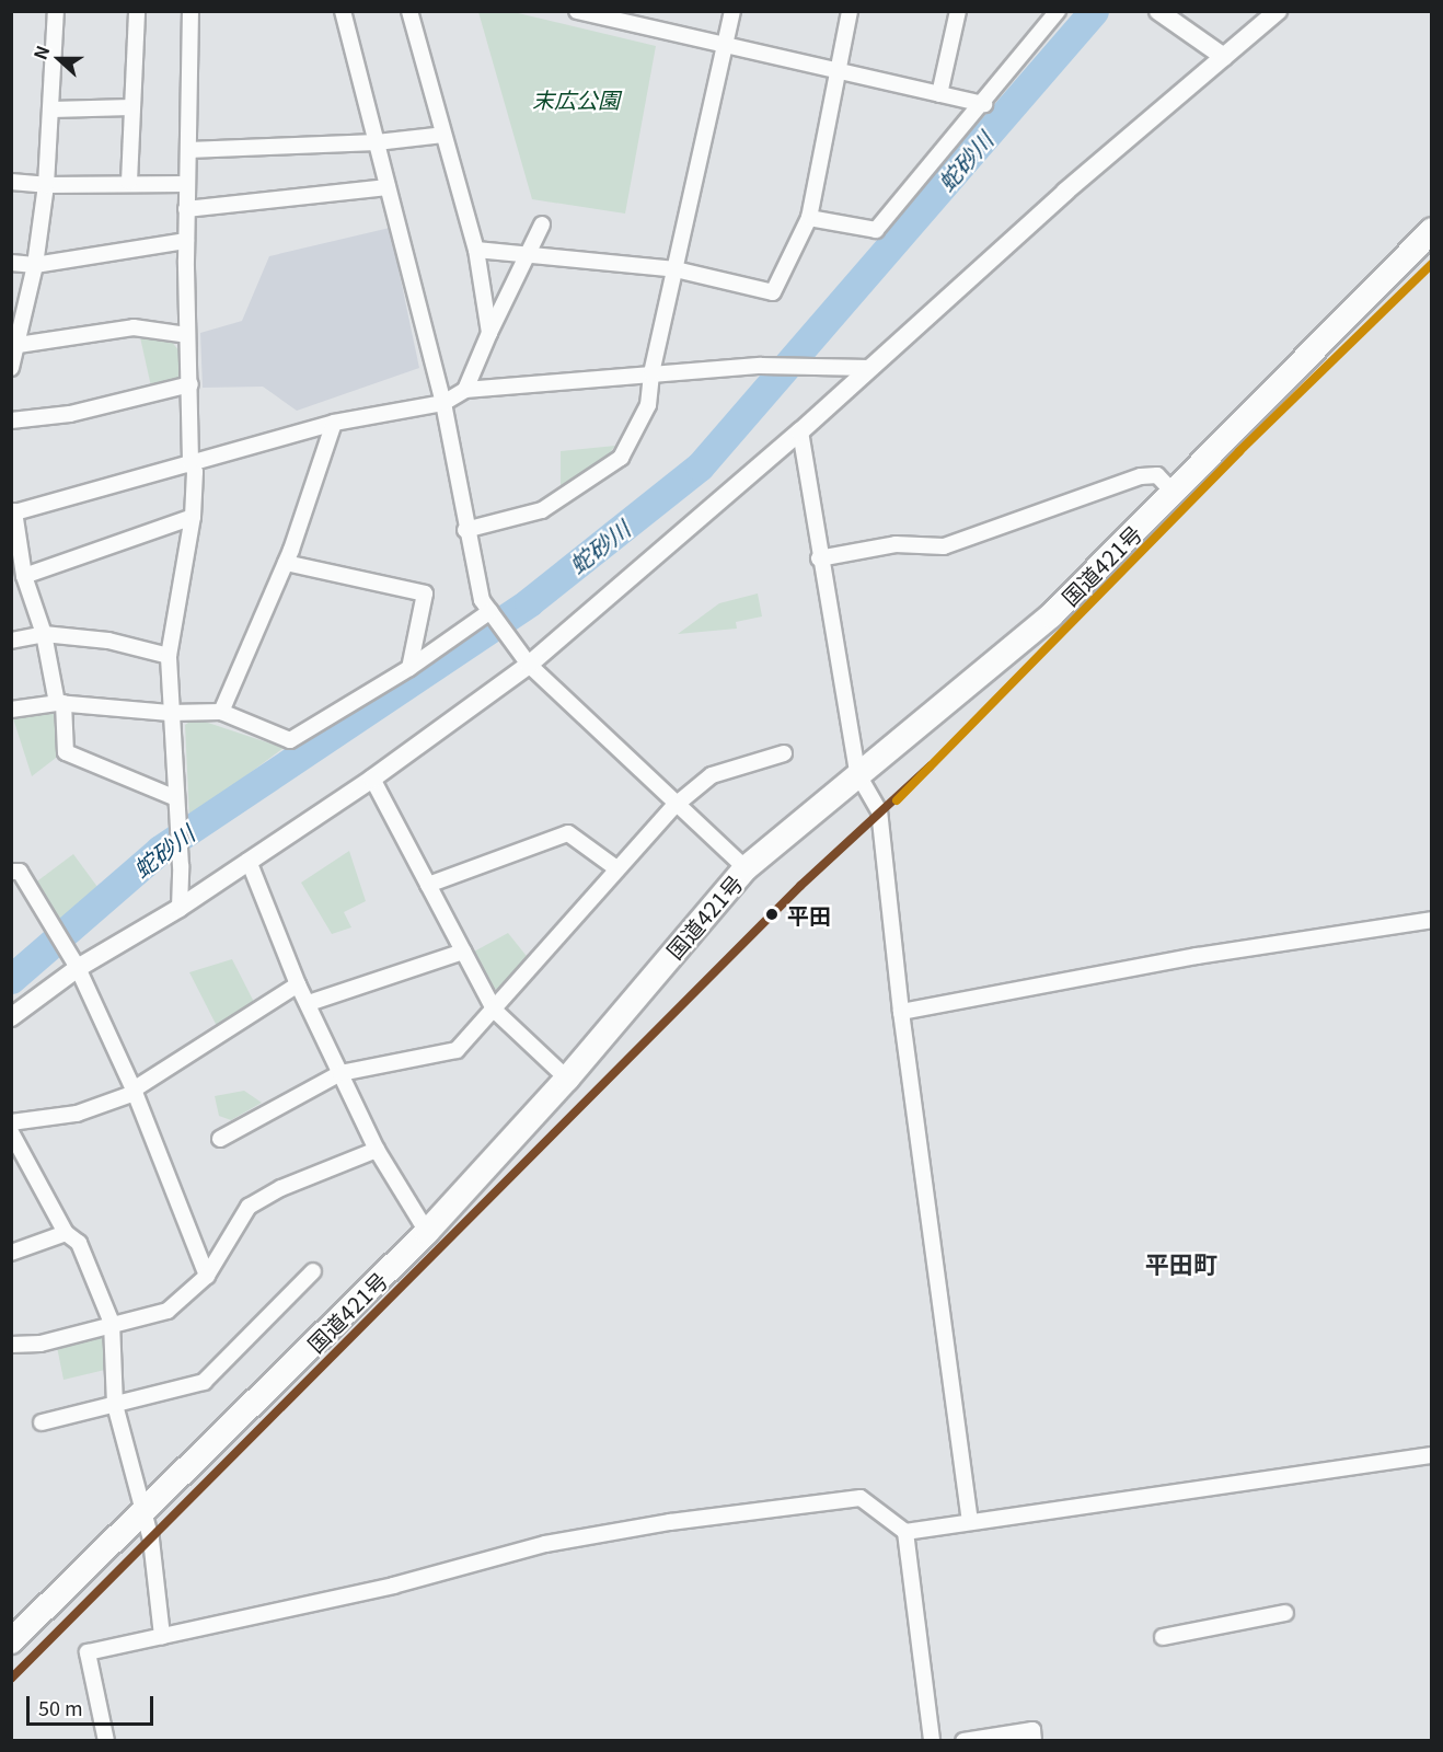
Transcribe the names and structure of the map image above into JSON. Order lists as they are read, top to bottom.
{
  "streets": {
    "highway": ["国道421号"]
  },
  "districts": ["平田町"],
  "water": ["蛇砂川"],
  "parks": ["末広公園"],
  "places": ["平田"],
  "scale_bar": "50 m",
  "north": "left"
}
